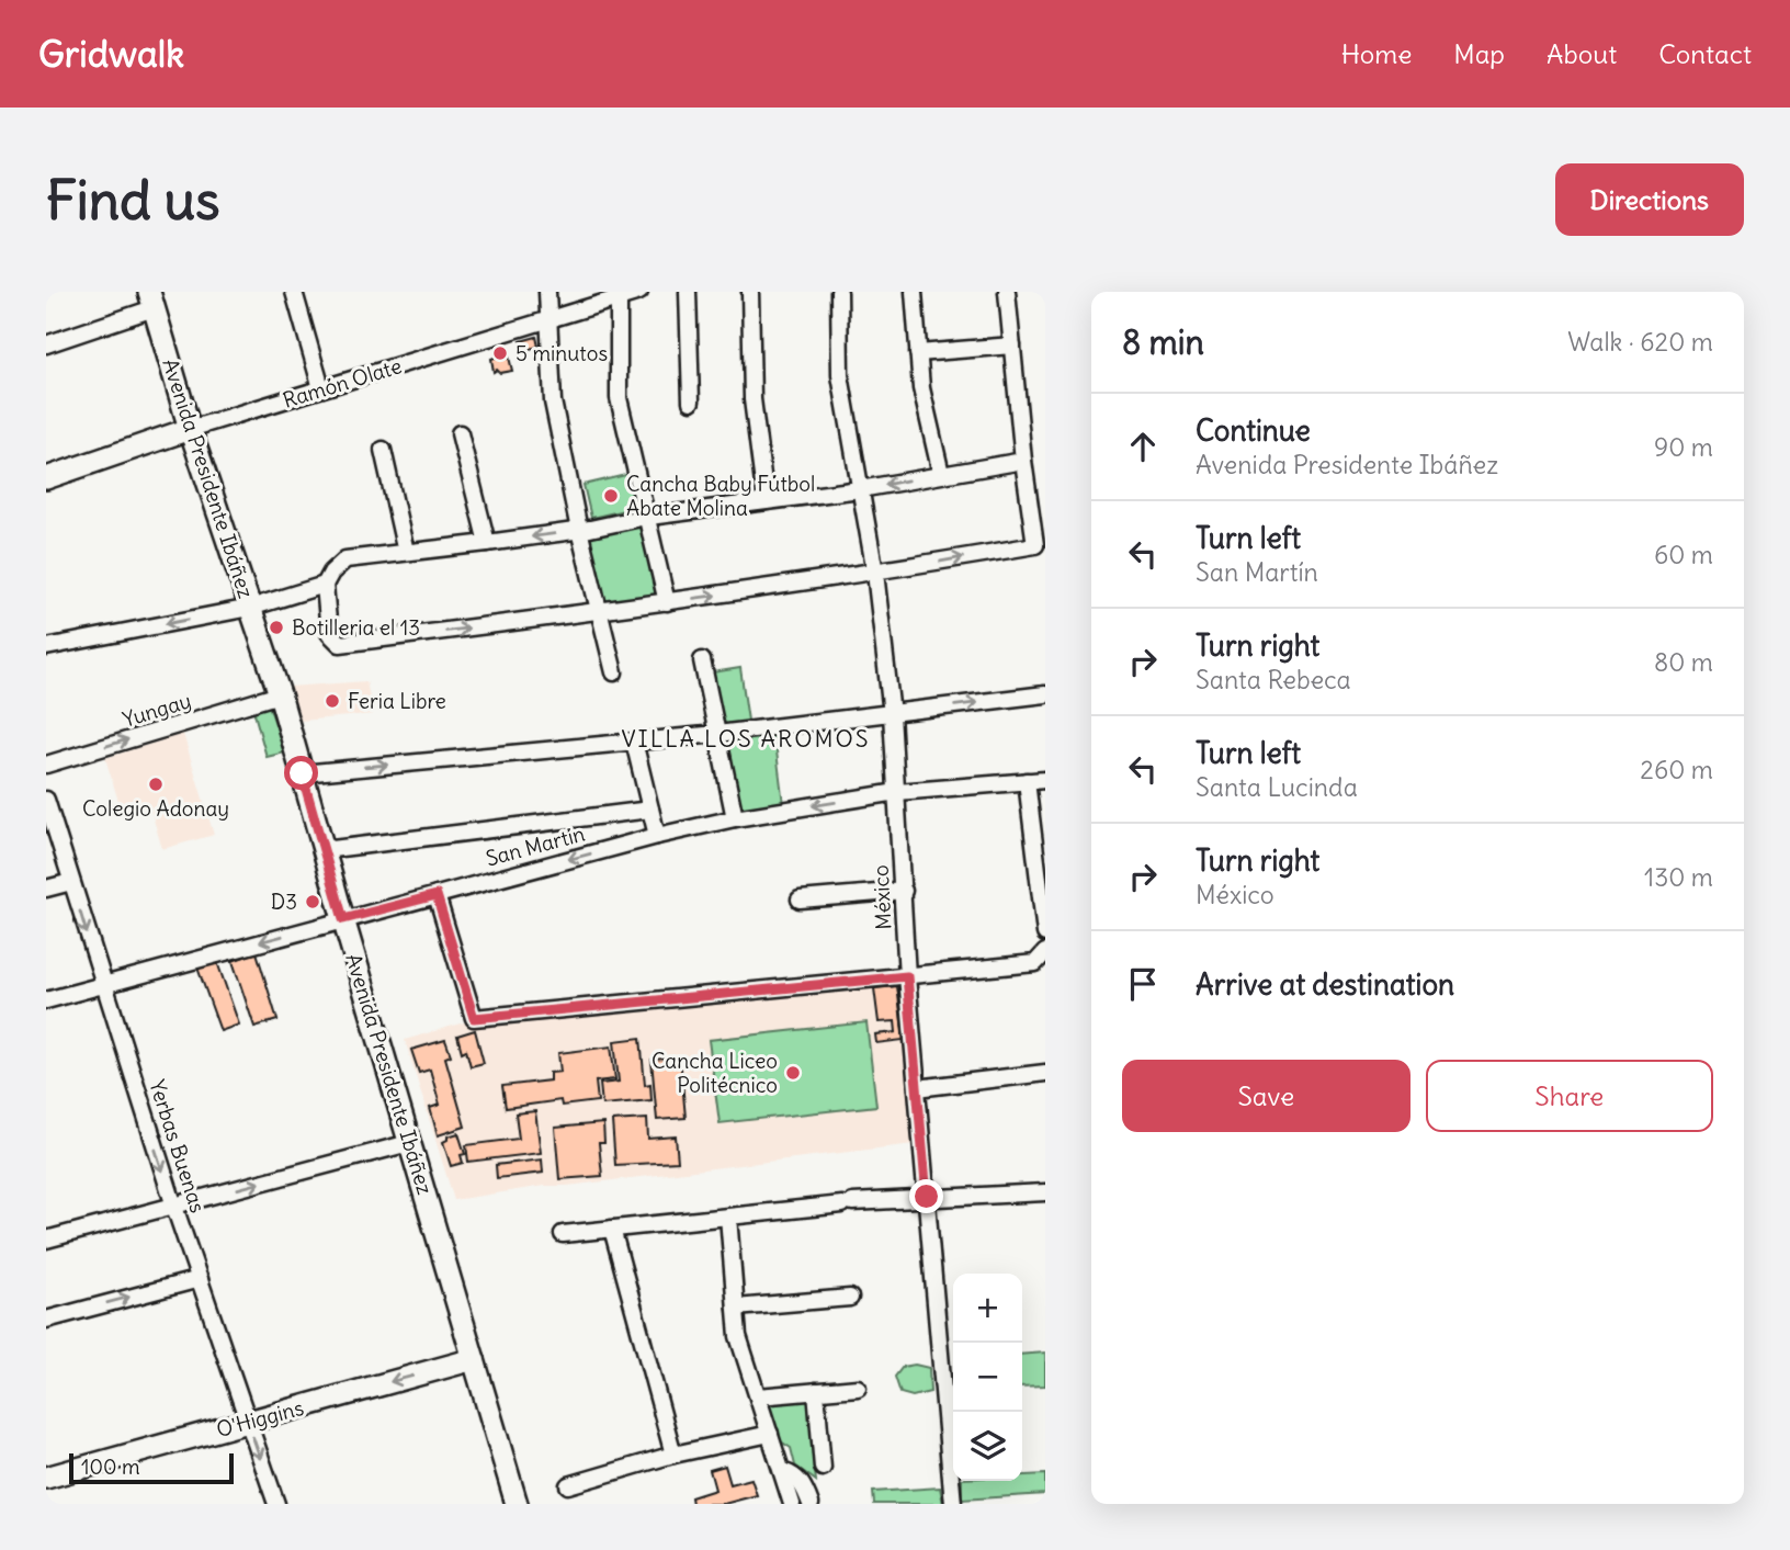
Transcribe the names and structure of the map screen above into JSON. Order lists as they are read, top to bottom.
{
  "streets": {
    "main road": ["Ramón Olate", "Avenida Presidente Ibáñez", "O'Higgins"],
    "street": [
      "Yungay",
      "San Martín",
      "México",
      "Yerbas Buenas"
    ]
  },
  "crossings": [
    ["Ramón Olate", "Avenida Presidente Ibáñez"],
    ["Avenida Presidente Ibáñez", "Yungay"],
    ["Avenida Presidente Ibáñez", "San Martín"],
    ["Avenida Presidente Ibáñez", "O'Higgins"],
    ["San Martín", "México"],
    ["San Martín", "Yerbas Buenas"],
    ["Yerbas Buenas", "O'Higgins"]
  ],
  "one_way": ["Yerbas Buenas", "O'Higgins"],
  "districts": ["VILLA LOS AROMOS"],
  "places": [
    "5 minutos",
    "Cancha Baby Fútbol Abate Molina",
    "Botilleria el 13",
    "Feria Libre",
    "Colegio Adonay",
    "D3",
    "Cancha Liceo Politécnico"
  ],
  "scale_bar": "100 m",
  "page": {
    "header": "Gridwalk",
    "nav": [
      "Home",
      "Map",
      "About",
      "Contact"
    ],
    "buttons": [
      "Directions",
      ["Save", "Share"]
    ],
    "title": "Find us",
    "heading": ["8 min", "Walk · 620 m"],
    "list": [
      ["Continue", "Avenida Presidente Ibáñez", "90 m"],
      ["Turn left", "San Martín", "60 m"],
      ["Turn right", "Santa Rebeca", "80 m"],
      ["Turn left", "Santa Lucinda", "260 m"],
      ["Turn right", "México", "130 m"],
      "Arrive at destination"
    ],
    "map_buttons": ["+", "−"],
    "scale": "100 m"
  }
}
